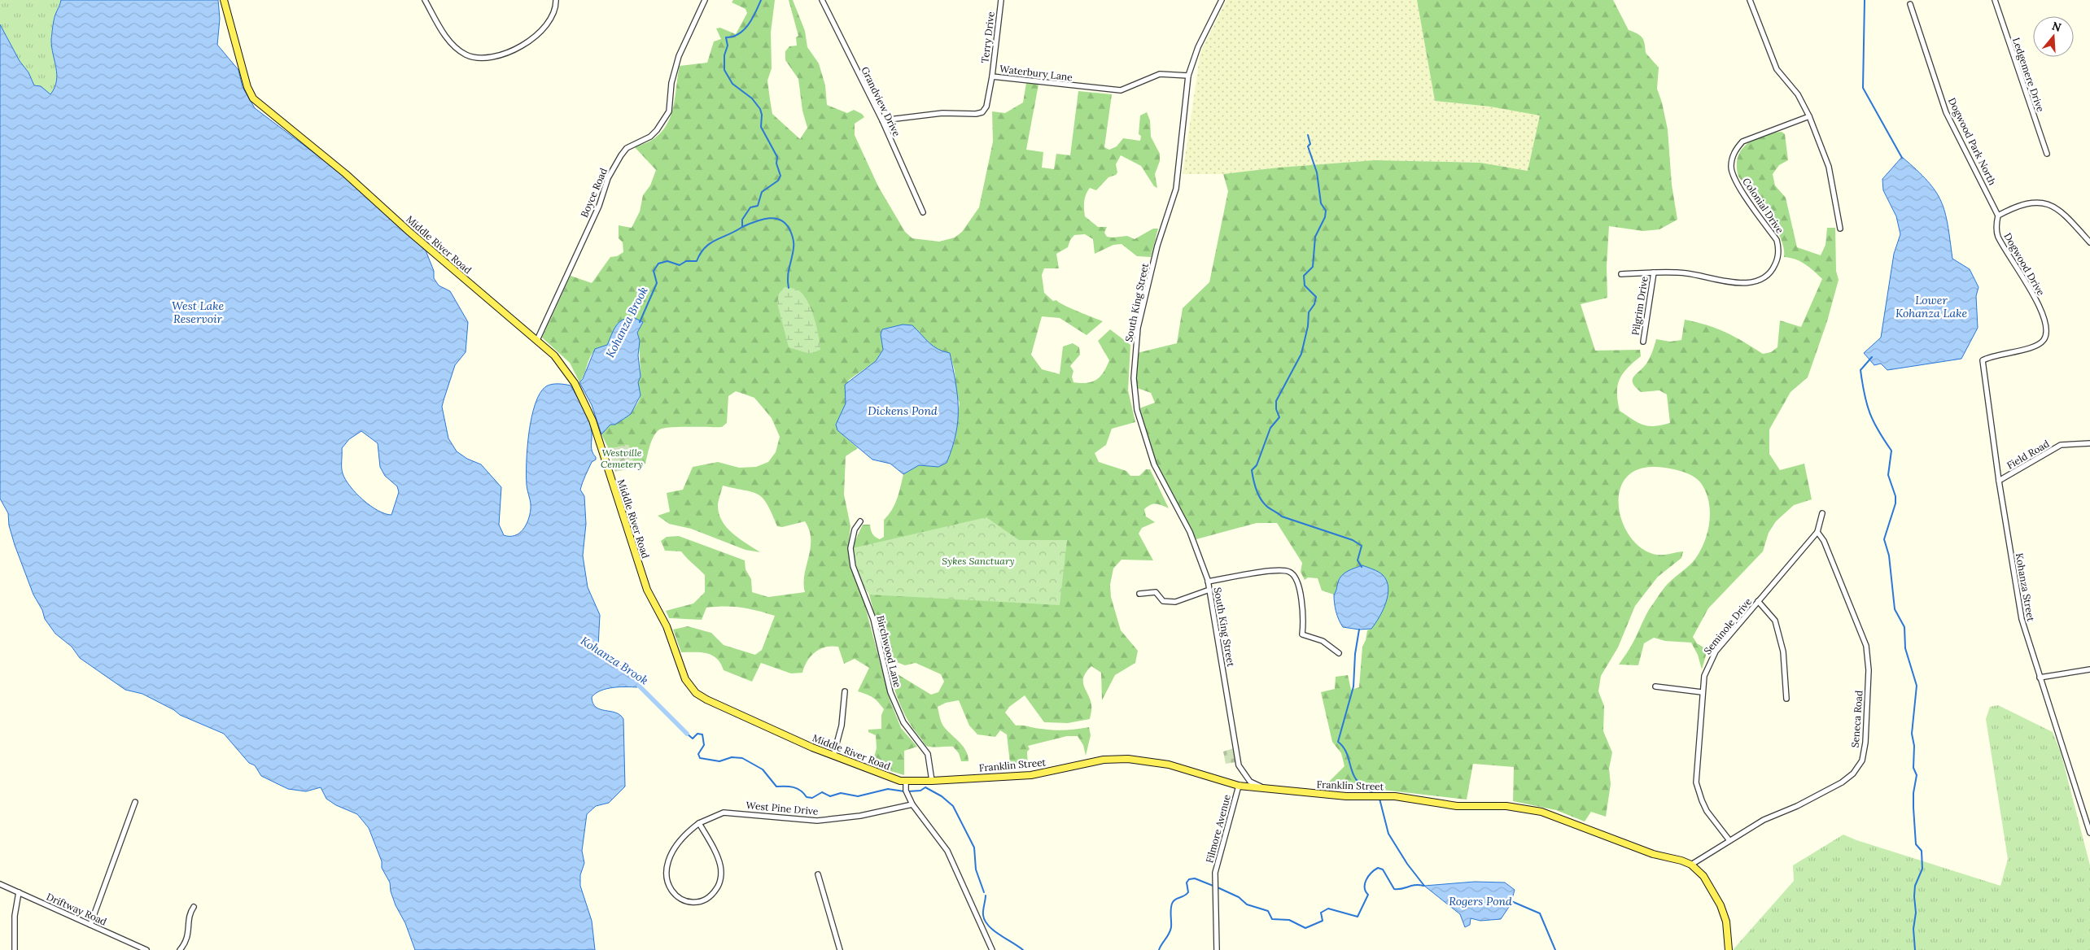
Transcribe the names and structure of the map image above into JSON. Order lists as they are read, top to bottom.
{
  "streets": {
    "main road": ["Middle River Road", "Franklin Street"],
    "street": [
      "Terry Drive",
      "Waterbury Lane",
      "Ledgemere Drive",
      "Grandview Drive",
      "Dogwood Park North",
      "Boyce Road",
      "Colonial Drive",
      "Dogwood Drive",
      "South King Street",
      "Pilgrim Drive",
      "Field Road",
      "Kohanza Street",
      "Seminole Drive",
      "Birchwood Lane",
      "Seneca Road",
      "West Pine Drive",
      "Filmore Avenue",
      "Driftway Road"
    ]
  },
  "crossings": [
    ["Terry Drive", "Waterbury Lane"],
    ["Waterbury Lane", "Grandview Drive"],
    ["Waterbury Lane", "South King Street"],
    ["Dogwood Park North", "Dogwood Drive"],
    ["Boyce Road", "Middle River Road"],
    ["Colonial Drive", "Pilgrim Drive"],
    ["Middle River Road", "Franklin Street"],
    ["Dogwood Drive", "Kohanza Street"],
    ["South King Street", "Franklin Street"],
    ["Field Road", "Kohanza Street"],
    ["Seminole Drive", "Seneca Road"],
    ["Birchwood Lane", "Franklin Street"],
    ["Seneca Road", "Franklin Street"],
    ["Franklin Street", "Filmore Avenue"]
  ],
  "water": [
    "Lower Kohanza Lake",
    "West Lake Reservoir",
    "Kohanza Brook",
    "Dickens Pond",
    "Rogers Pond"
  ],
  "parks": ["Westville Cemetery", "Sykes Sanctuary"],
  "north": "top"
}
